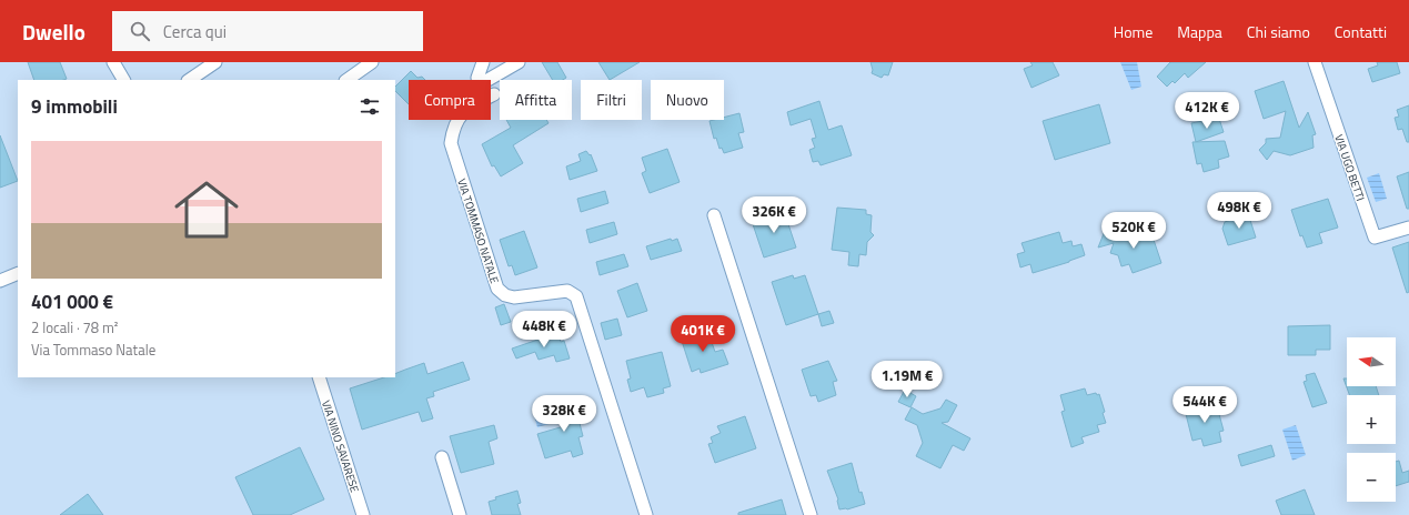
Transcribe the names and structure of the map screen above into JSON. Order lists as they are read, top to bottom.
{
  "streets": {
    "street": ["VIA UGO BETTI", "VIA TOMMASO NATALE", "VIA NINO SAVARESE"]
  },
  "north": "left",
  "page": {
    "header": "Dwello",
    "search": "Cerca qui",
    "nav": [
      "Home",
      "Mappa",
      "Chi siamo",
      "Contatti"
    ],
    "chip": [
      "Compra",
      "Affitta",
      "Filtri",
      "Nuovo"
    ],
    "heading": "9 immobili",
    "price": [
      "412K €",
      "498K €",
      "326K €",
      "520K €",
      "448K €",
      "401K €",
      "1.19M €",
      "544K €",
      "328K €"
    ],
    "list": [
      {
        "name": "401 000 €",
        "note": "2 locali · 78 m² · Via Tommaso Natale"
      }
    ],
    "map_buttons": ["+", "−"]
  }
}
